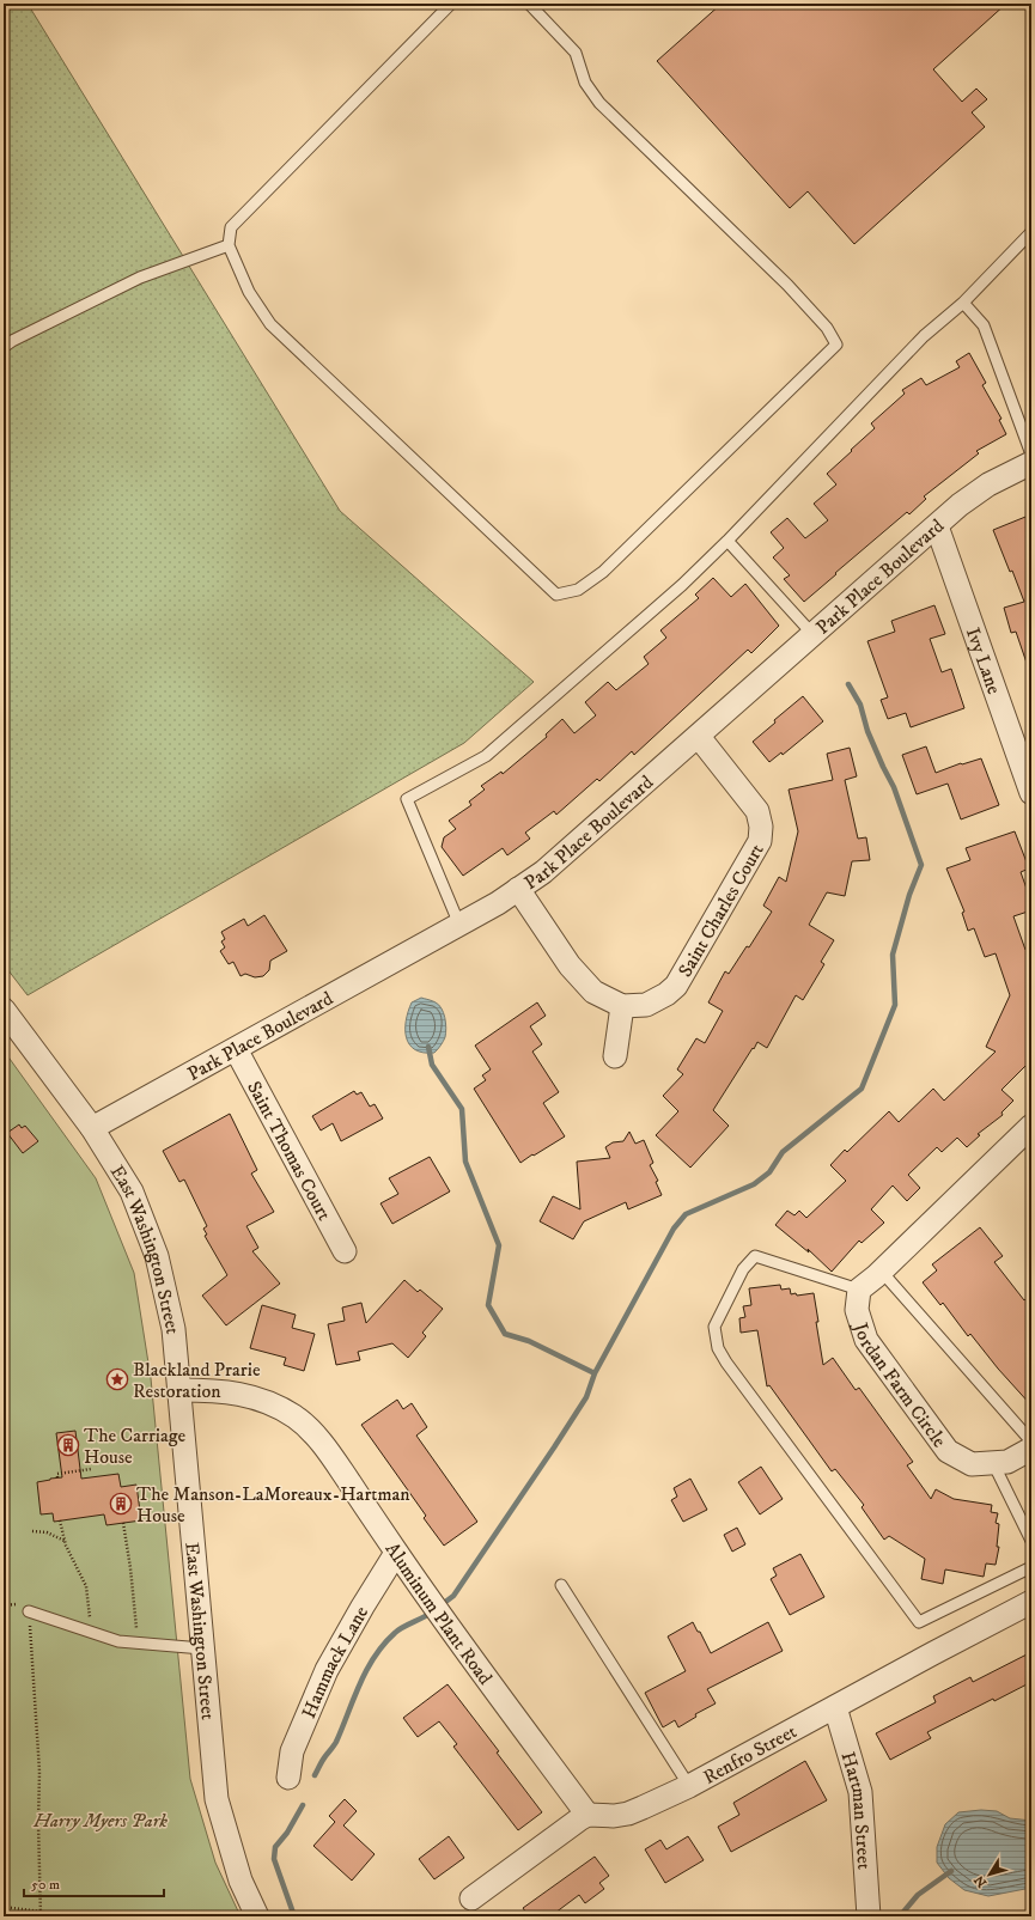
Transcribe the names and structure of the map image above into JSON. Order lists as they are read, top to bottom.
{
  "streets": {
    "street": [
      "Park Place Boulevard",
      "Ivy Lane",
      "Saint Charles Court",
      "Saint Thomas Court",
      "East Washington Street",
      "Jordan Farm Circle",
      "Aluminum Plant Road",
      "Hammack Lane",
      "Renfro Street",
      "Hartman Street"
    ]
  },
  "crossings": [
    ["Park Place Boulevard", "Ivy Lane"],
    ["Park Place Boulevard", "Saint Charles Court"],
    ["Park Place Boulevard", "Saint Thomas Court"],
    ["Park Place Boulevard", "East Washington Street"],
    ["East Washington Street", "Aluminum Plant Road"],
    ["Aluminum Plant Road", "Hammack Lane"],
    ["Aluminum Plant Road", "Renfro Street"],
    ["Renfro Street", "Hartman Street"]
  ],
  "parks": ["Harry Myers Park"],
  "places": {
    "place": ["Blackland Prarie Restoration"],
    "building": ["The Carriage House", "The Manson-LaMoreaux-Hartman House"]
  },
  "scale_bar": "50 m",
  "north": "bottom left"
}
